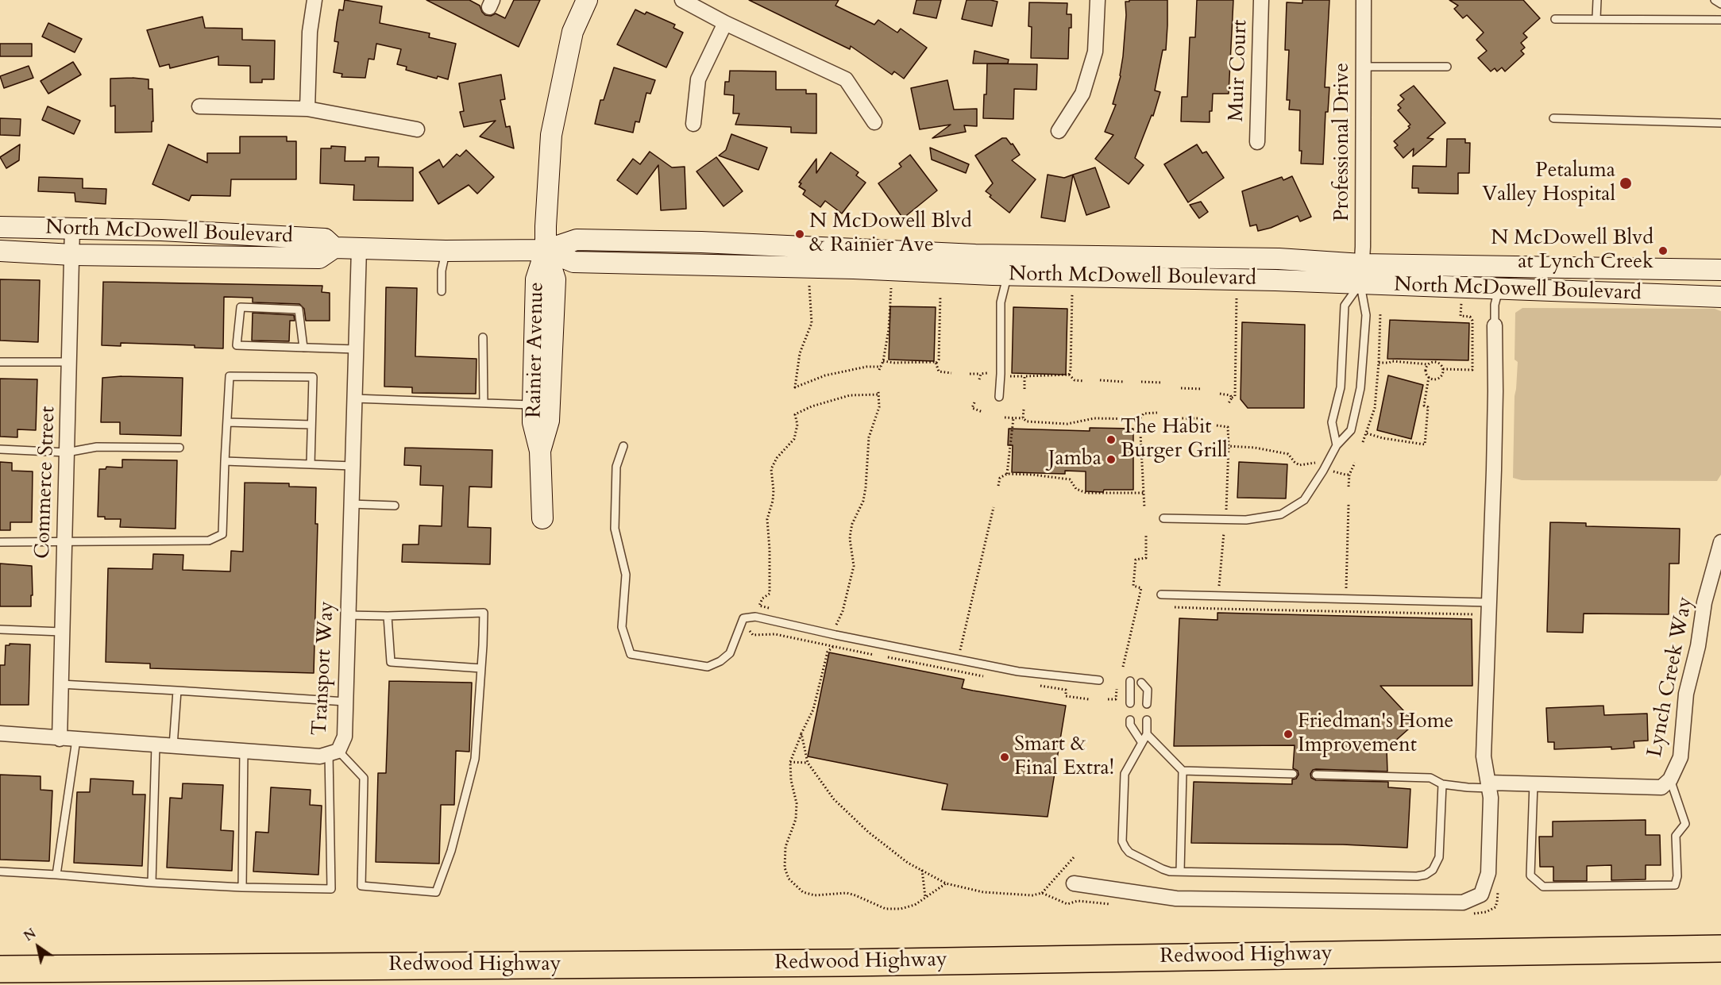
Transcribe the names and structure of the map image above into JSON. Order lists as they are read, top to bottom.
{
  "streets": {
    "highway": ["Redwood Highway"],
    "main road": ["North McDowell Boulevard", "Rainier Avenue"],
    "street": [
      "Muir Court",
      "Professional Drive",
      "Commerce Street",
      "Transport Way",
      "Lynch Creek Way"
    ]
  },
  "crossings": [
    ["Professional Drive", "North McDowell Boulevard"],
    ["North McDowell Boulevard", "Rainier Avenue"],
    ["North McDowell Boulevard", "Commerce Street"],
    ["North McDowell Boulevard", "Transport Way"],
    ["Commerce Street", "Transport Way"]
  ],
  "places": [
    "Petaluma Valley Hospital",
    "N McDowell Blvd & Rainier Ave",
    "N McDowell Blvd at Lynch Creek",
    "The Habit Burger Grill",
    "Jamba",
    "Friedman's Home Improvement",
    "Smart & Final Extra!"
  ],
  "north": "top left"
}
